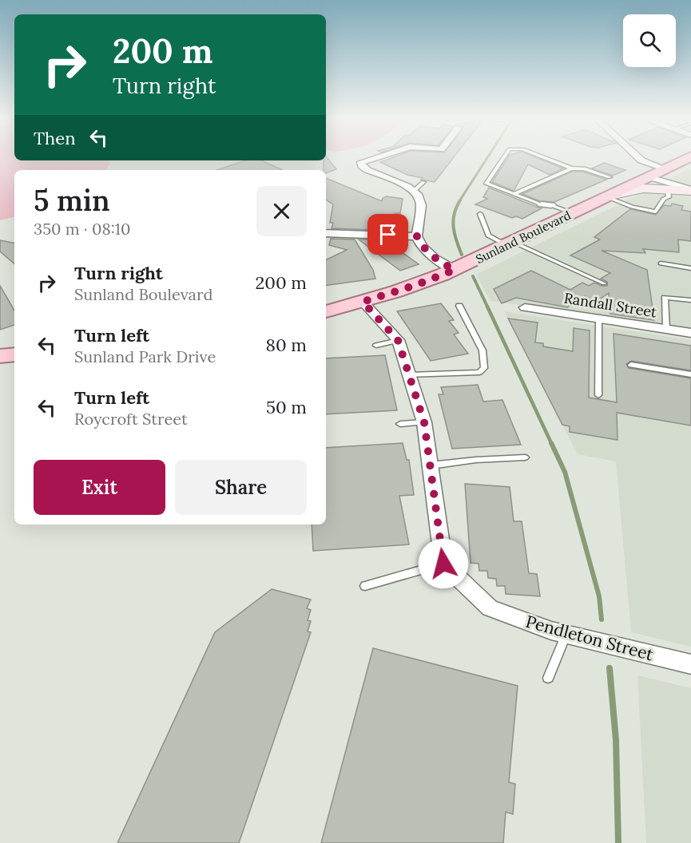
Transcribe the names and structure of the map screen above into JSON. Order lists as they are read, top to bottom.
{
  "streets": {
    "main road": ["Sunland Boulevard"],
    "street": ["Randall Street", "Pendleton Street"]
  },
  "page": {
    "turn": ["200 m", "Turn right"],
    "then": "Then",
    "heading": ["5 min", "350 m · 08:10"],
    "list": [
      {
        "name": "Turn right",
        "note": "Sunland Boulevard",
        "value": "200 m"
      },
      {
        "name": "Turn left",
        "note": "Sunland Park Drive",
        "value": "80 m"
      },
      {
        "name": "Turn left",
        "note": "Roycroft Street",
        "value": "50 m"
      }
    ],
    "buttons": ["Exit", "Share"]
  }
}
